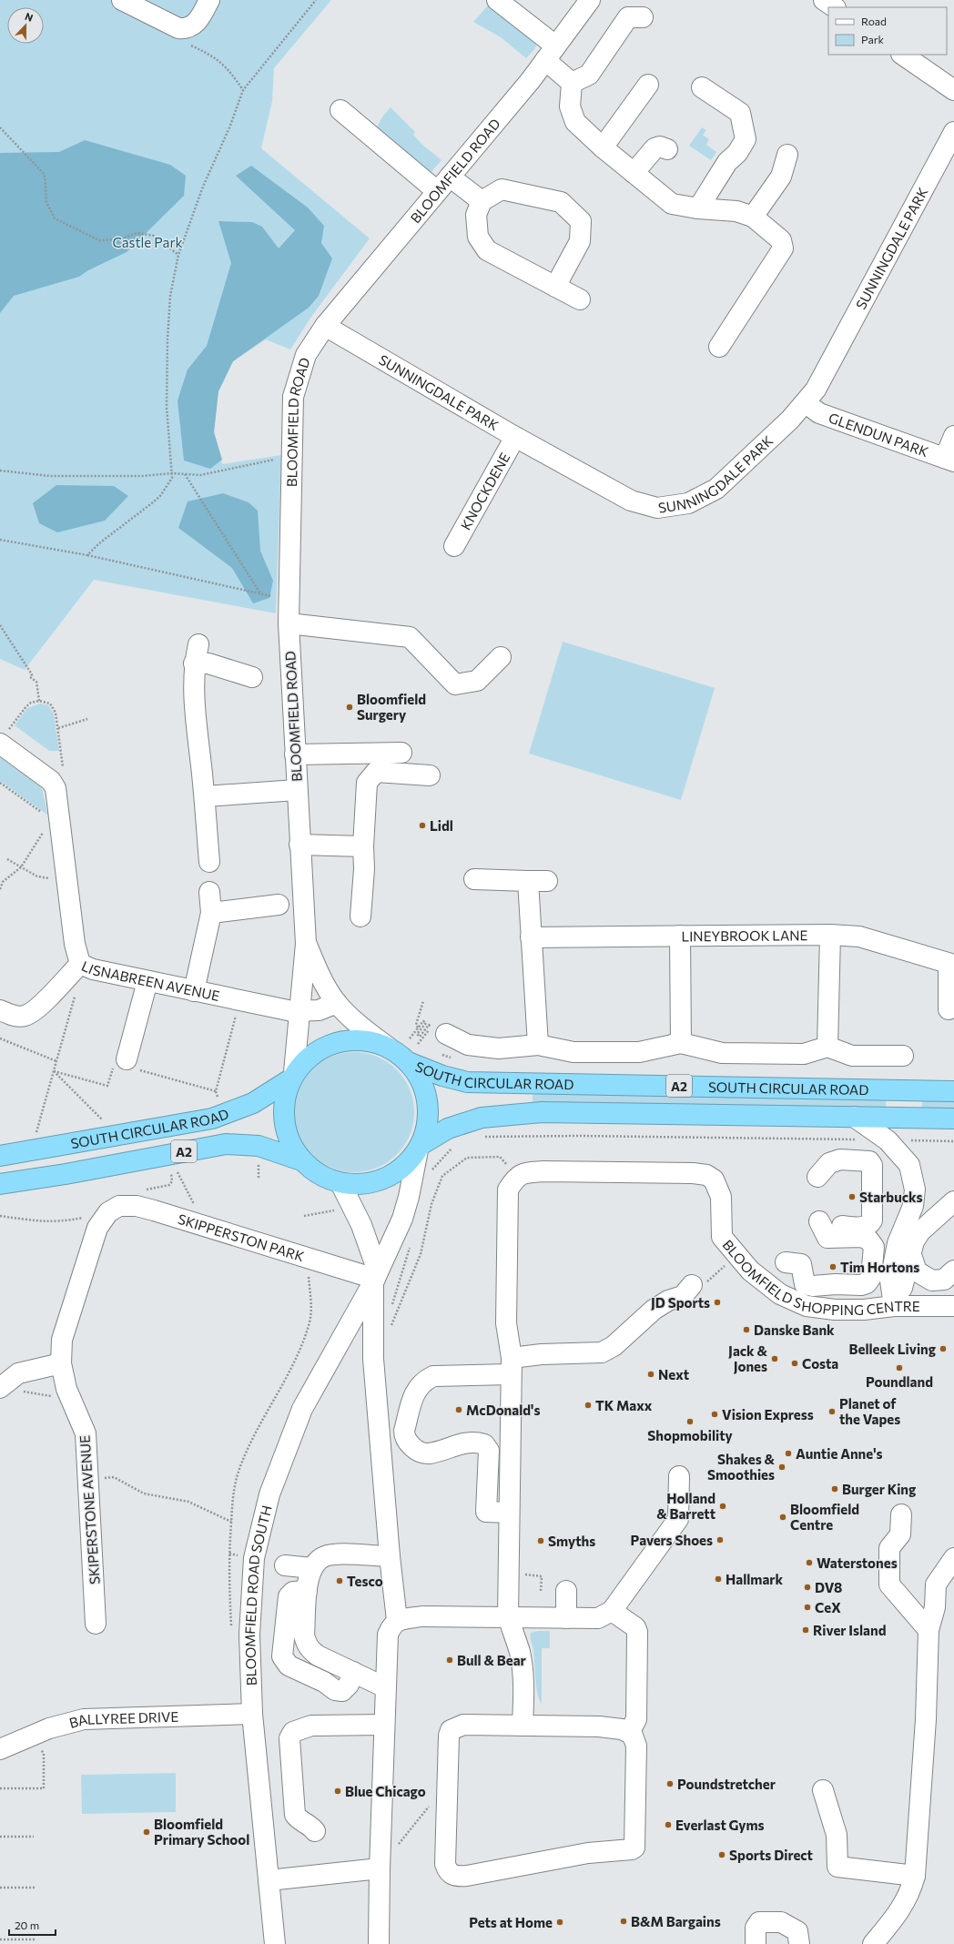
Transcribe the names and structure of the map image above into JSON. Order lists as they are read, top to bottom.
{
  "streets": {
    "highway": ["SOUTH CIRCULAR ROAD", "A2"],
    "street": [
      "BLOOMFIELD ROAD",
      "SUNNINGDALE PARK",
      "GLENDUN PARK",
      "KNOCKDENE",
      "LINEYBROOK LANE",
      "LISNABREEN AVENUE",
      "SKIPPERSTON PARK",
      "BLOOMFIELD SHOPPING CENTRE",
      "SKIPERSTONE AVENUE",
      "BLOOMFIELD ROAD SOUTH",
      "BALLYREE DRIVE"
    ]
  },
  "crossings": [
    ["BLOOMFIELD ROAD", "SUNNINGDALE PARK"],
    ["BLOOMFIELD ROAD", "LISNABREEN AVENUE"],
    ["BLOOMFIELD ROAD", "SOUTH CIRCULAR ROAD"],
    ["BLOOMFIELD ROAD", "A2"],
    ["SUNNINGDALE PARK", "GLENDUN PARK"],
    ["SUNNINGDALE PARK", "KNOCKDENE"],
    ["SOUTH CIRCULAR ROAD", "A2"],
    ["SOUTH CIRCULAR ROAD", "BLOOMFIELD ROAD SOUTH"],
    ["A2", "BLOOMFIELD ROAD SOUTH"],
    ["SKIPPERSTON PARK", "SKIPERSTONE AVENUE"],
    ["SKIPPERSTON PARK", "BLOOMFIELD ROAD SOUTH"],
    ["BLOOMFIELD ROAD SOUTH", "BALLYREE DRIVE"]
  ],
  "parks": ["Castle Park"],
  "places": [
    "Bloomfield Surgery",
    "Lidl",
    "Starbucks",
    "Tim Hortons",
    "JD Sports",
    "Danske Bank",
    "Belleek Living",
    "Jack & Jones",
    "Costa",
    "Poundland",
    "Next",
    "TK Maxx",
    "McDonald's",
    "Planet of the Vapes",
    "Vision Express",
    "Shopmobility",
    "Auntie Anne's",
    "Shakes & Smoothies",
    "Burger King",
    "Holland & Barrett",
    "Bloomfield Centre",
    "Pavers Shoes",
    "Smyths",
    "Waterstones",
    "Hallmark",
    "Tesco",
    "DV8",
    "CeX",
    "River Island",
    "Bull & Bear",
    "Poundstretcher",
    "Blue Chicago",
    "Everlast Gyms",
    "Bloomfield Primary School",
    "Sports Direct",
    "B&M Bargains",
    "Pets at Home"
  ],
  "legend": ["Road", "Park"],
  "scale_bar": "20 m",
  "north": "top"
}
